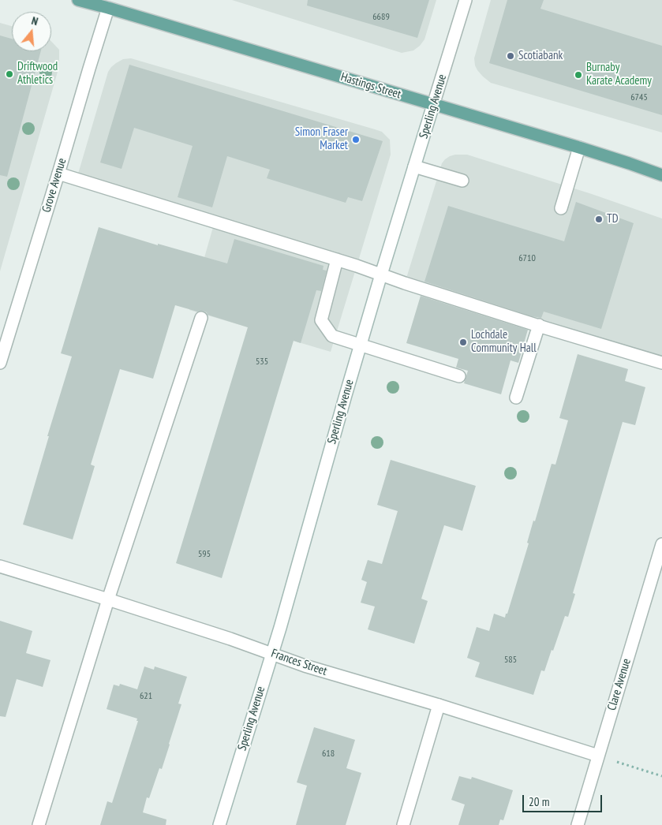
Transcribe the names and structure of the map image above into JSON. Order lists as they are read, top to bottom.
{
  "streets": {
    "main road": ["Hastings Street"],
    "street": [
      "Sperling Avenue",
      "Grove Avenue",
      "Frances Street",
      "Clare Avenue"
    ]
  },
  "crossings": [
    ["Hastings Street", "Sperling Avenue"],
    ["Hastings Street", "Grove Avenue"],
    ["Sperling Avenue", "Frances Street"],
    ["Frances Street", "Clare Avenue"]
  ],
  "places": [
    "Scotiabank",
    "Driftwood Athletics",
    "Burnaby Karate Academy",
    "Simon Fraser Market",
    "TD",
    "Lochdale Community Hall"
  ],
  "house_numbers": [
    "6689",
    "6745",
    "6710",
    "535",
    "595",
    "585",
    "621",
    "618"
  ],
  "scale_bar": "20 m",
  "north": "top"
}
